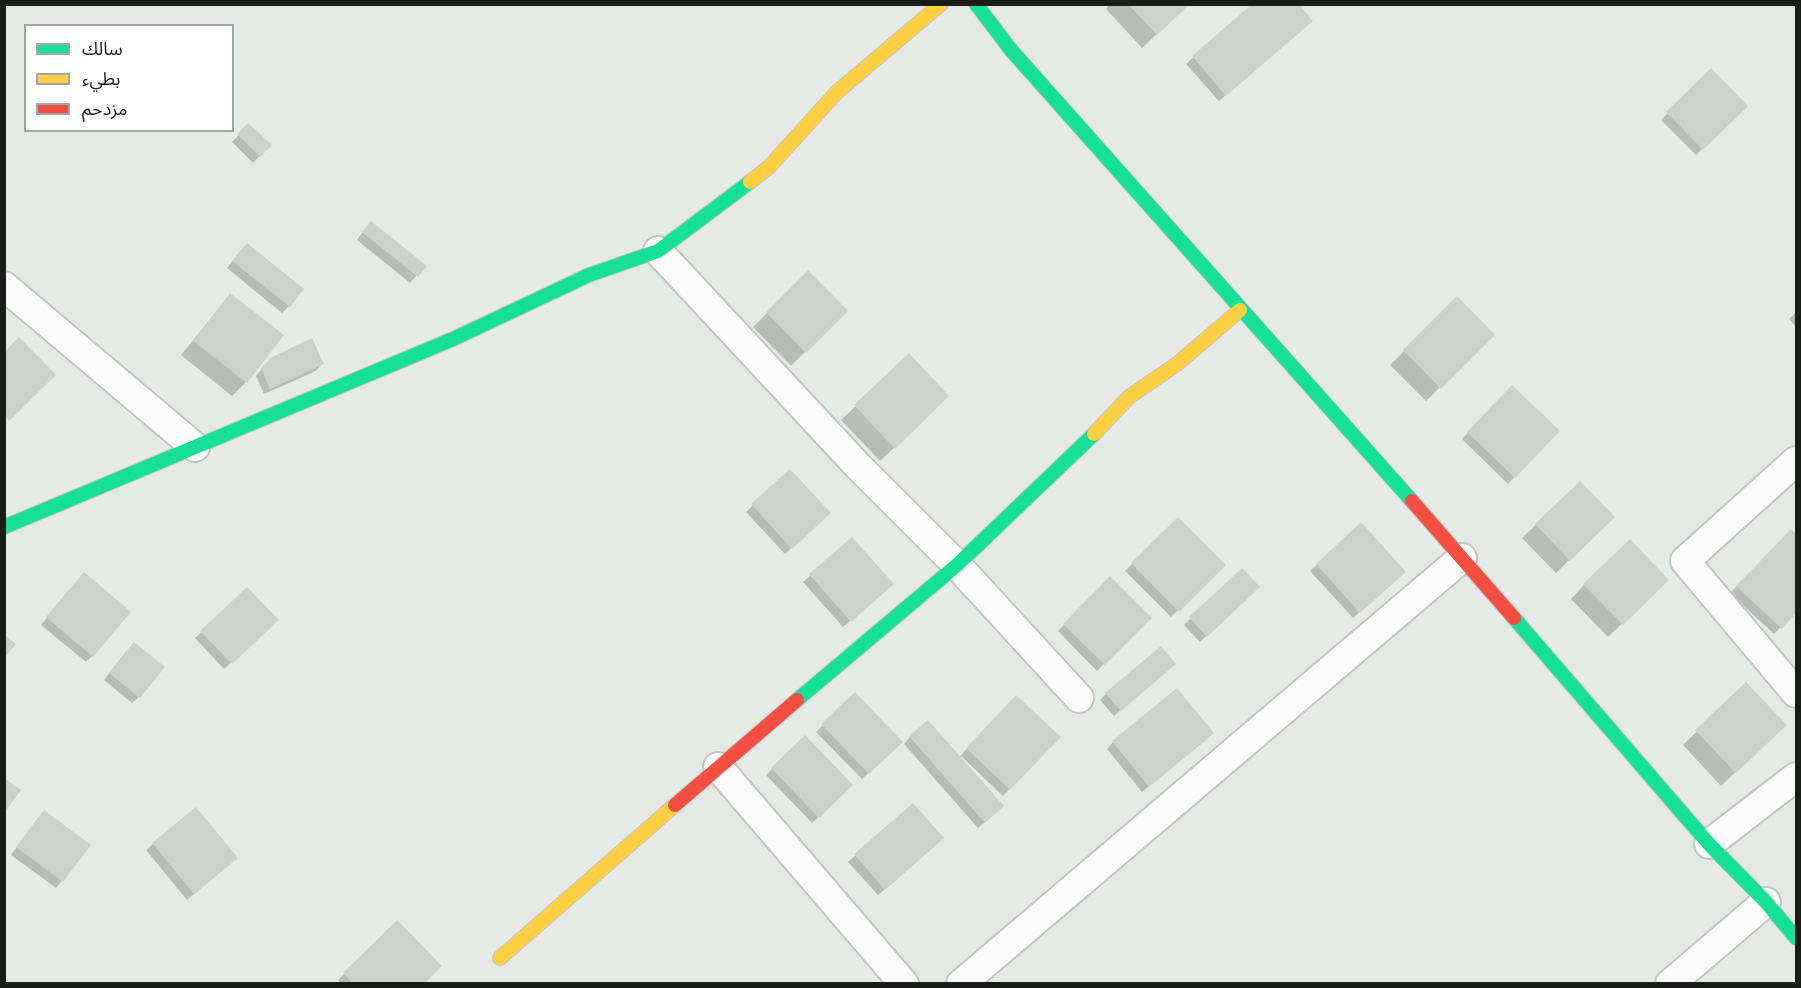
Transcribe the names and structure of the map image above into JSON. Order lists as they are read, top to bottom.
{
  "legend": ["سالك", "بطيء", "مزدحم"]
}
